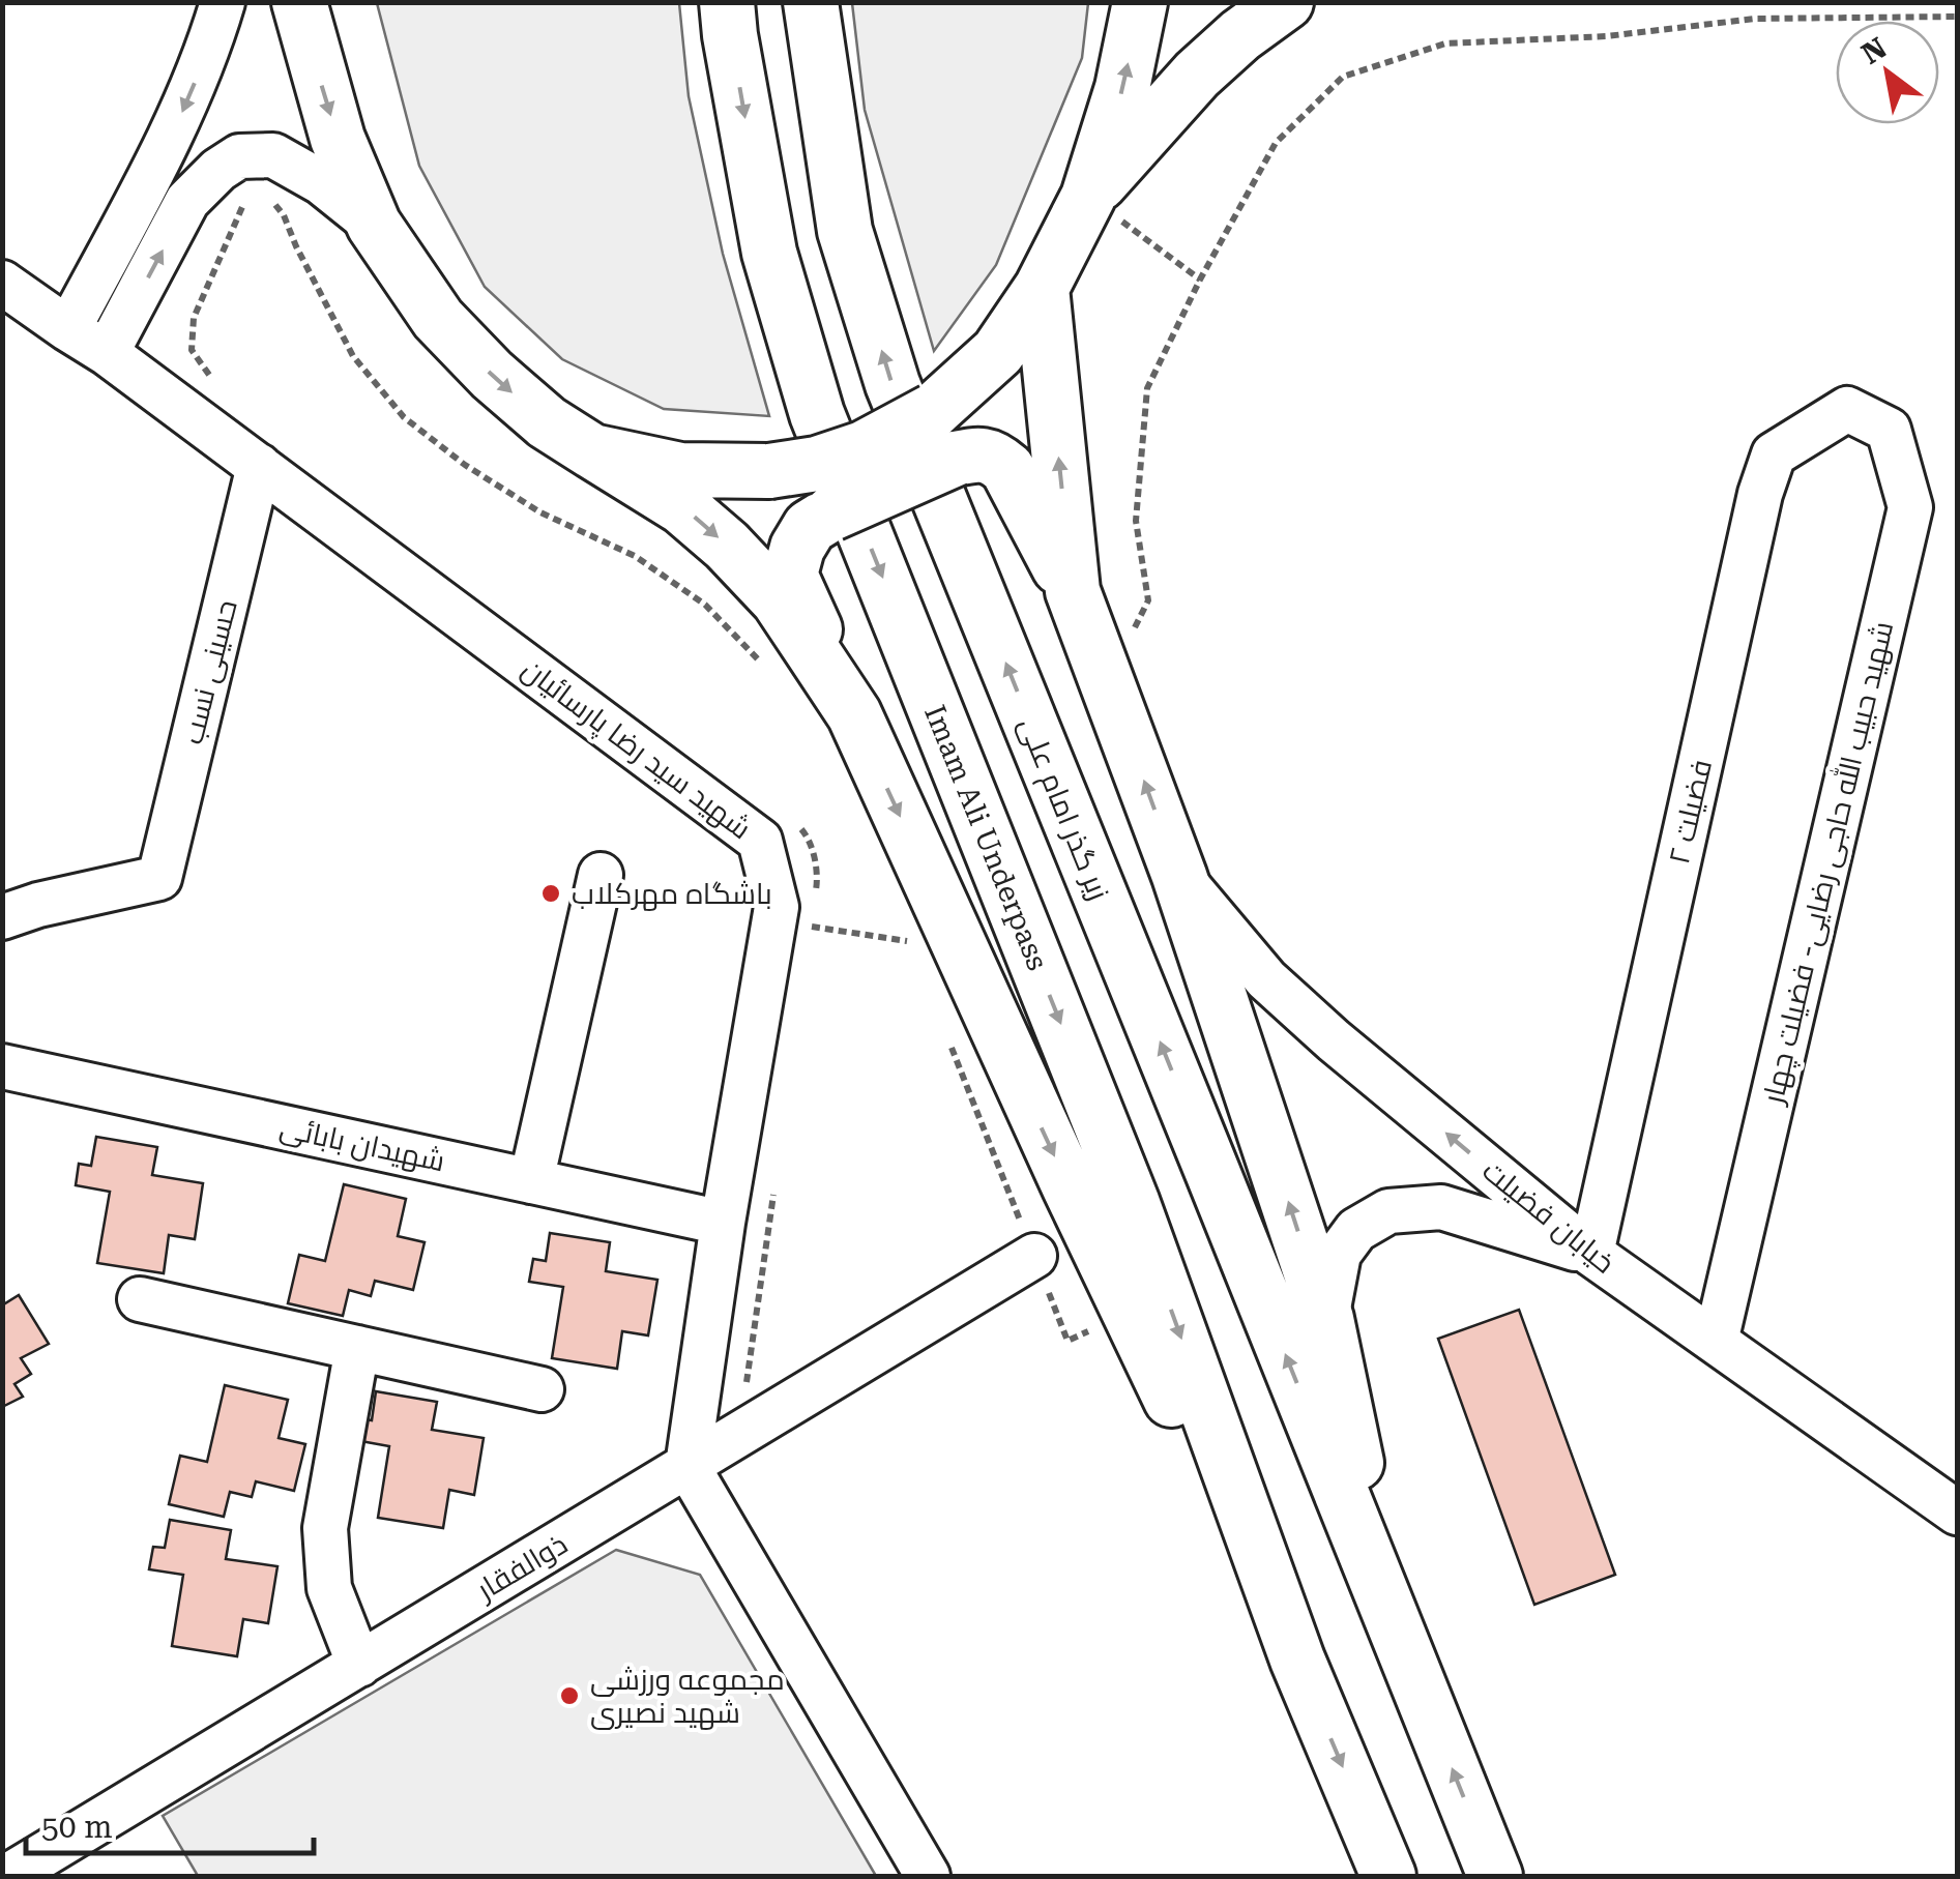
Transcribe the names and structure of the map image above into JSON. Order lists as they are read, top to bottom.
{
  "streets": {
    "main road": ["زیر گذر امام علی", "Imam Ali Underpass"],
    "street": [
      "حسینی نسب",
      "شهید سید رضا پارسائیان",
      "فضیلت ۲",
      "شهید حبیب الله حاجی رضایی- فضیلت چهار",
      "شهیدان بابائی",
      "خیابان فضیلت",
      "ذوالفقار"
    ]
  },
  "crossings": [
    ["حسینی نسب", "شهید سید رضا پارسائیان"],
    ["شهید سید رضا پارسائیان", "شهیدان بابائی"],
    ["شهید سید رضا پارسائیان", "ذوالفقار"],
    ["فضیلت ۲", "شهید حبیب الله حاجی رضایی- فضیلت چهار"],
    ["فضیلت ۲", "خیابان فضیلت"],
    ["شهید حبیب الله حاجی رضایی- فضیلت چهار", "خیابان فضیلت"]
  ],
  "one_way": ["خیابان فضیلت"],
  "places": ["باشگاه مهرکلاب", "مجموعه ورزشی شهید نصیری"],
  "scale_bar": "50 m",
  "north": "top left"
}
